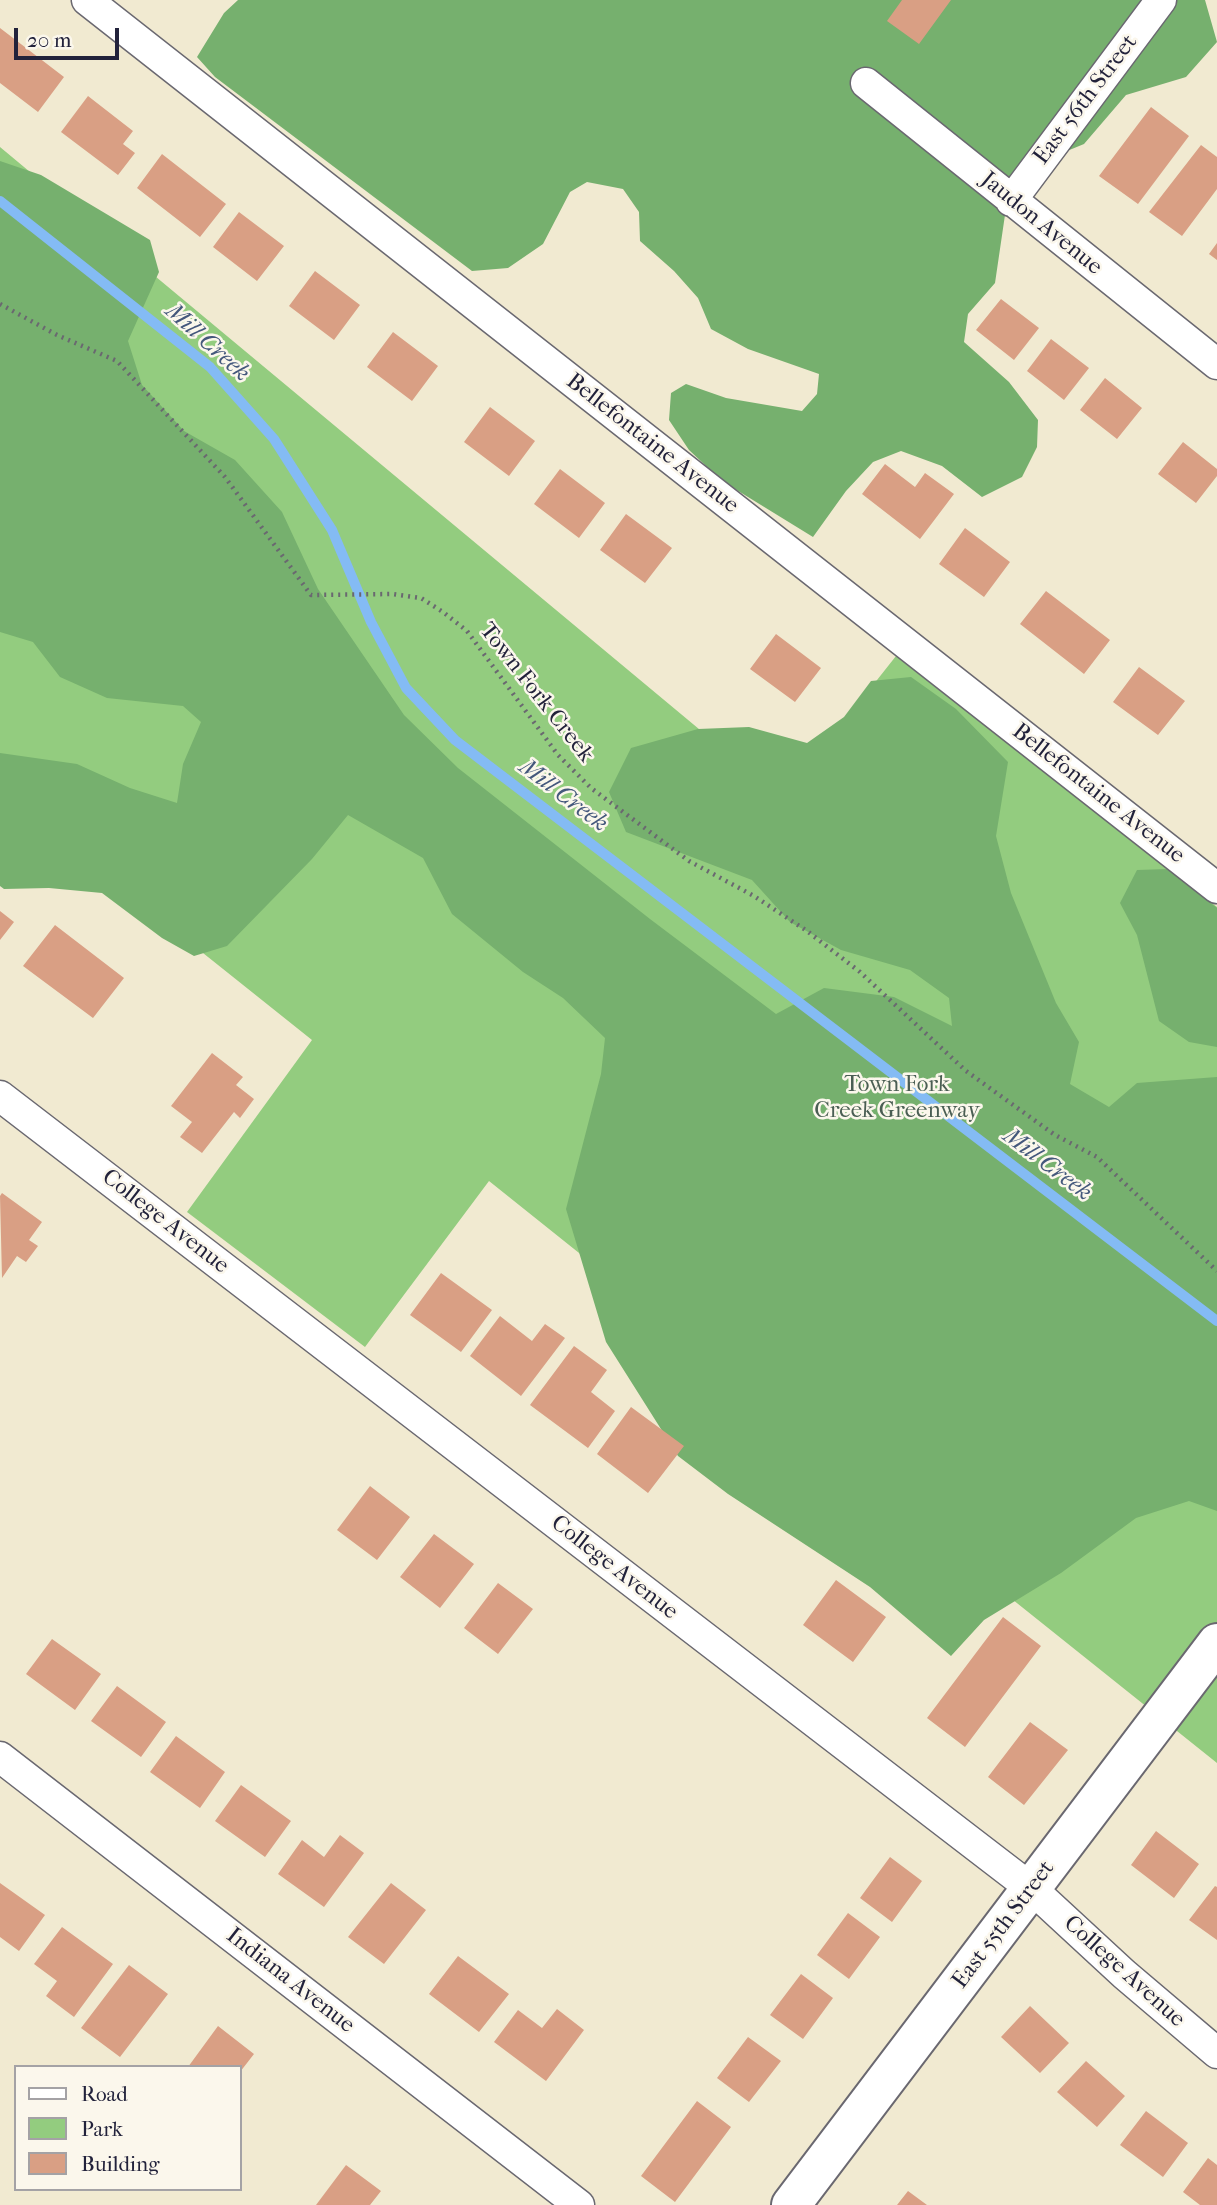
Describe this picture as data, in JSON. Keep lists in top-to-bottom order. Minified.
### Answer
{"streets":{"main road":["East 55th Street"],"street":["East 56th Street","Jaudon Avenue","Bellefontaine Avenue","College Avenue","Indiana Avenue"],"path":["Town Fork Creek"]},"crossings":[["East 56th Street","Jaudon Avenue"],["College Avenue","East 55th Street"]],"water":["Mill Creek"],"parks":["Town Fork Creek Greenway"],"legend":["Road","Park","Building"],"scale_bar":"20 m"}
